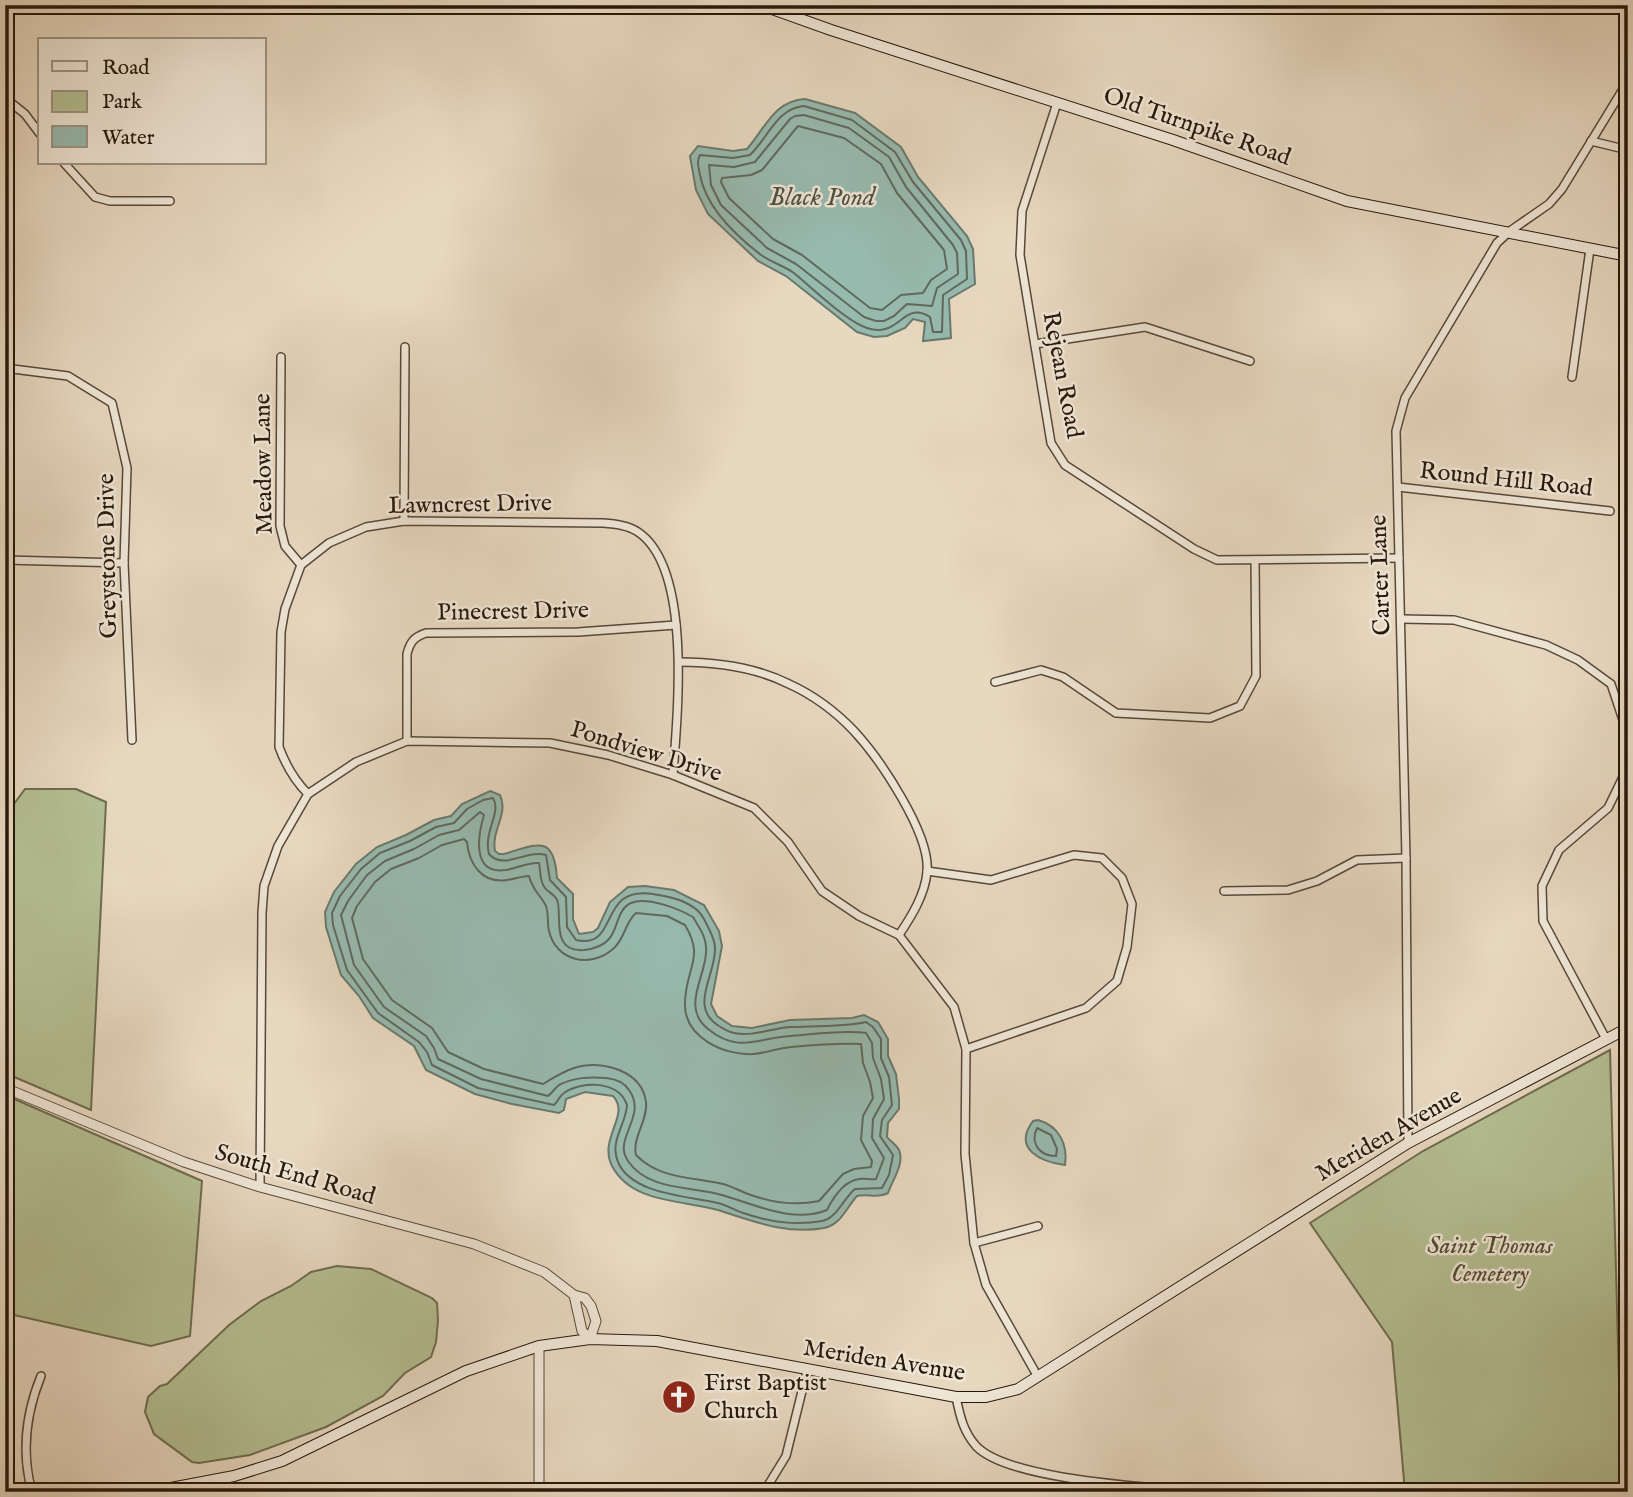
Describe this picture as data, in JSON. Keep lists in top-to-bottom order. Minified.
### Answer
{"streets":{"main road":["Old Turnpike Road","Meriden Avenue"],"street":["Rejean Road","Meadow Lane","Round Hill Road","Lawncrest Drive","Greystone Drive","Carter Lane","Pinecrest Drive","Pondview Drive","South End Road"]},"crossings":[["Old Turnpike Road","Rejean Road"],["Old Turnpike Road","Carter Lane"],["Rejean Road","Carter Lane"],["Meadow Lane","Lawncrest Drive"],["Round Hill Road","Carter Lane"],["Lawncrest Drive","Pinecrest Drive"],["Lawncrest Drive","Pondview Drive"],["Carter Lane","Meriden Avenue"],["Pinecrest Drive","Pondview Drive"],["Pondview Drive","Meriden Avenue"],["Pondview Drive","South End Road"],["Meriden Avenue","South End Road"]],"water":["Black Pond"],"parks":["Saint Thomas Cemetery"],"places":{"church":["First Baptist Church"]},"legend":["Road","Park","Water"]}
